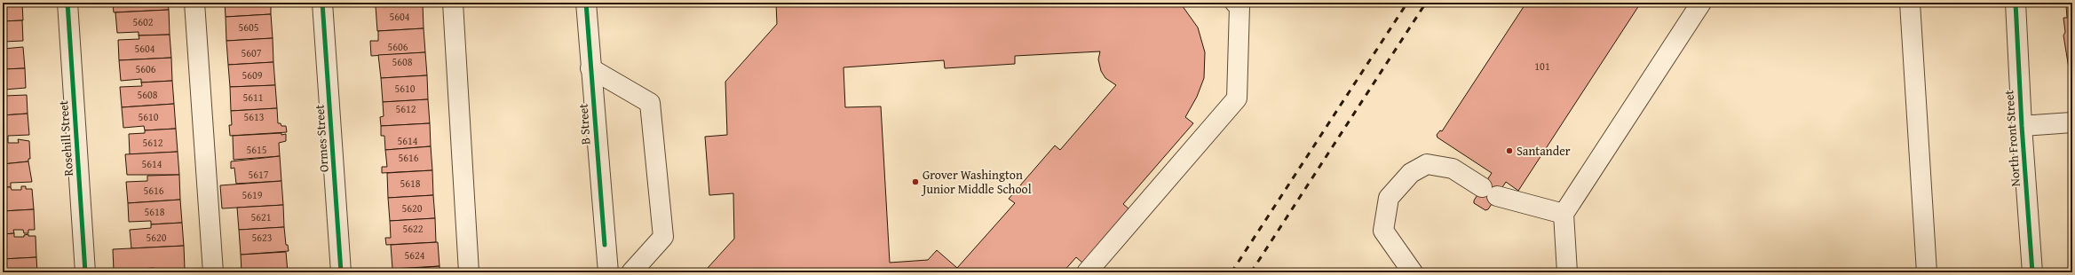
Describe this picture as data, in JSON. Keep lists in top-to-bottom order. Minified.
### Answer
{"streets":{"street":["B Street","Rosehill Street","Ormes Street","North Front Street"]},"places":["Santander","Grover Washington Junior Middle School"],"house_numbers":["5604","5602","5605","5606","5604","5607","5608","101","5606","5609","5610","5608","5611","5612","5610","5613","5614","5612","5615","5616","5614","5617","5618","5616","5619","5620","5618","5621","5622","5620","5623","5624"]}
